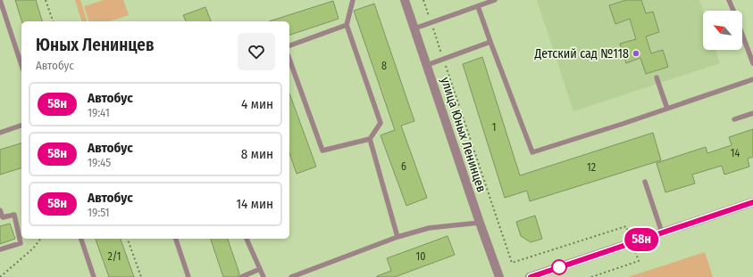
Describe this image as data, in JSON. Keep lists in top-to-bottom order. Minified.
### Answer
{"streets":{"street":["улица Юных Ленинцев"]},"places":["Детский сад №118"],"lines":["bus line 58н"],"house_numbers":["8","1","14","6","12","2/1","10"],"north":"top left","page":{"on_map":"58н","heading":["Юных Ленинцев","Автобус"],"list":[{"mark":"58н","name":"Автобус","note":"19:41","value":"4 мин"},{"mark":"58н","name":"Автобус","note":"19:45","value":"8 мин"},{"mark":"58н","name":"Автобус","note":"19:51","value":"14 мин"}]}}
